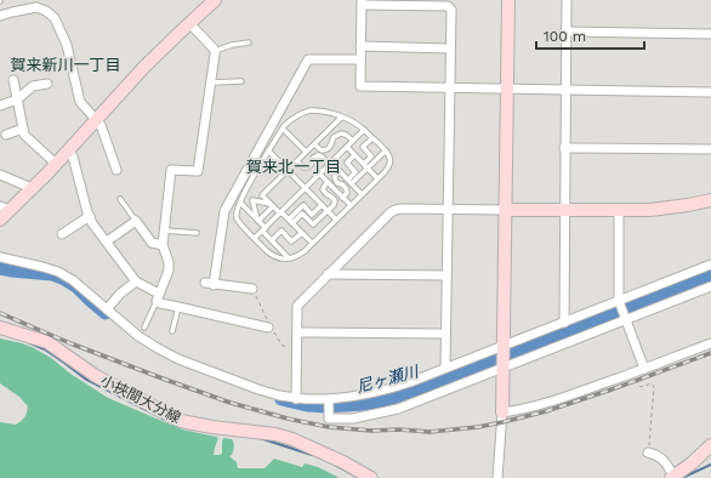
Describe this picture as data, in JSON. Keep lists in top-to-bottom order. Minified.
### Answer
{"streets":{"street":["小挾間大分線"]},"districts":["賀来新川一丁目","賀来北一丁目"],"water":["尼ヶ瀬川"],"scale_bar":"100 m"}
